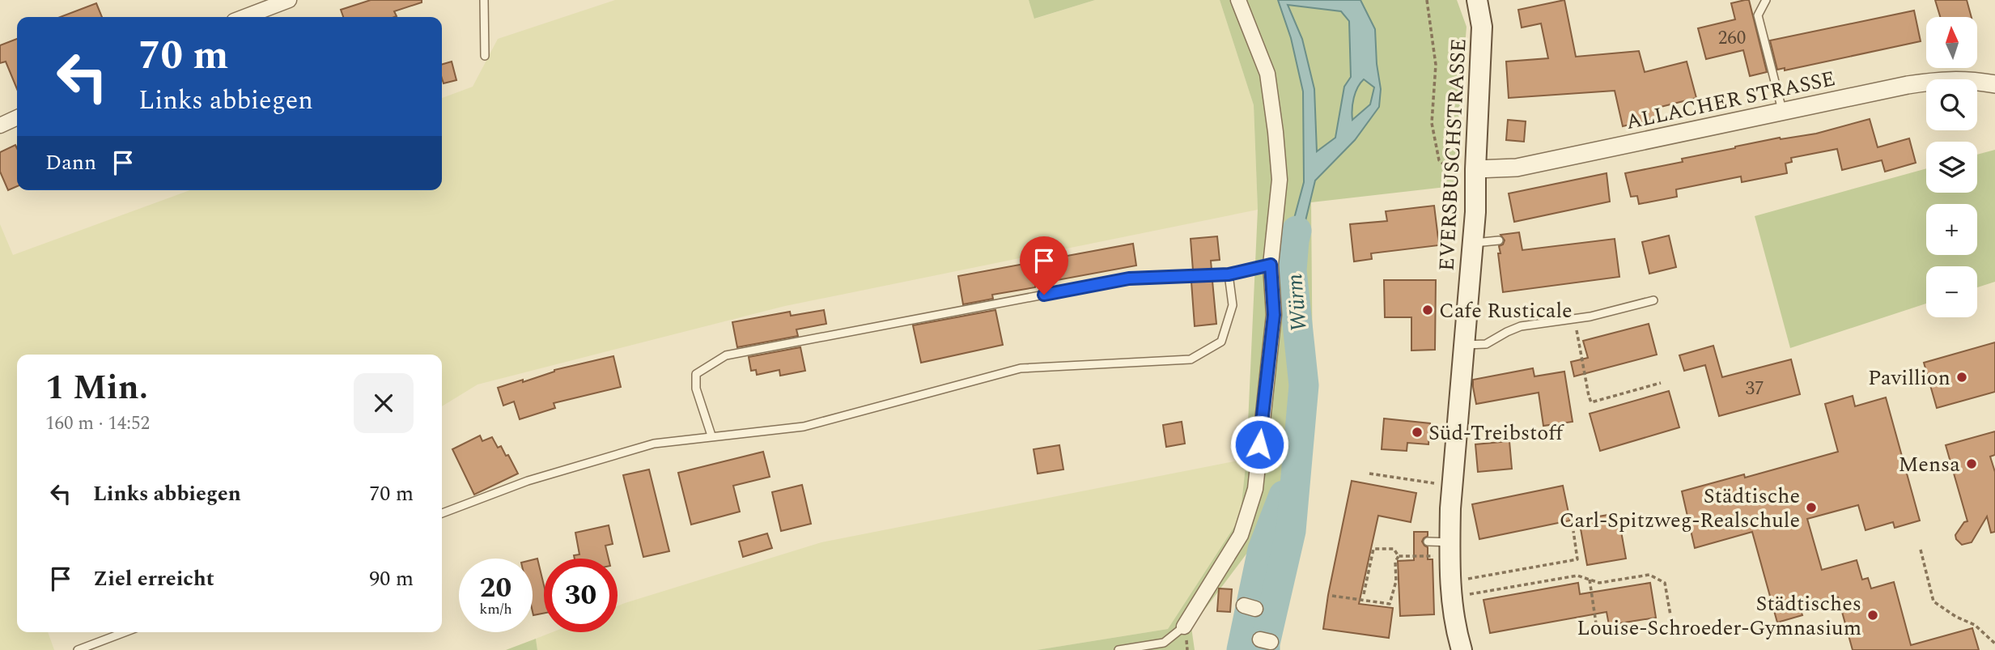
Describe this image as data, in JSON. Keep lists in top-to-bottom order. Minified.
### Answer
{"streets":{"main road":["EVERSBUSCHSTRASSE"],"street":["ALLACHER STRASSE"]},"crossings":[["ALLACHER STRASSE","EVERSBUSCHSTRASSE"]],"water":["Würm"],"places":["Cafe Rusticale","Pavillion","Süd-Treibstoff","Mensa","Städtische Carl-Spitzweg-Realschule","Städtisches Louise-Schroeder-Gymnasium"],"house_numbers":["260","37"],"north":"top","page":{"map_buttons":["+","−"],"turn":["70 m","Links abbiegen"],"then":"Dann","heading":["1 Min.","160 m · 14:52"],"list":[{"name":"Links abbiegen","value":"70 m"},{"name":"Ziel erreicht","value":"90 m"}],"speed":"20 km/h","limit":"30"}}
